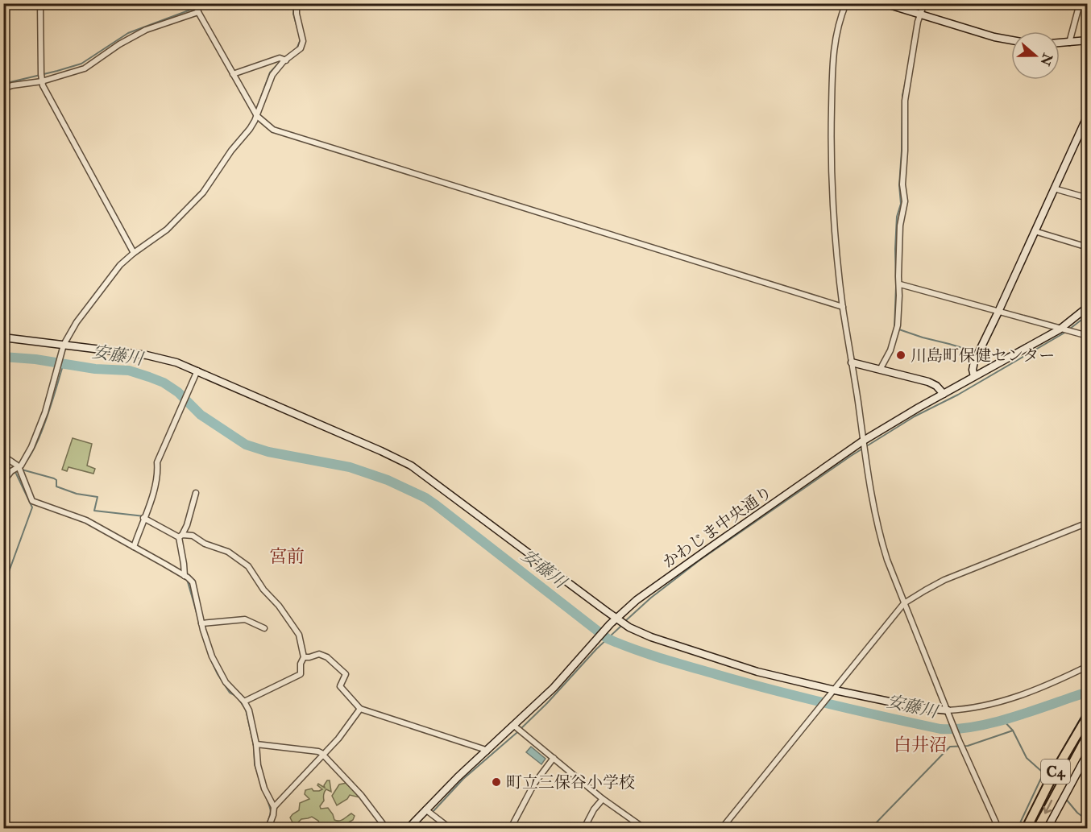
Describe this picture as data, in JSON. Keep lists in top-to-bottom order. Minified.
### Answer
{"streets":{"highway":["C4"],"street":["かわじま中央通り"]},"districts":["宮前","白井沼"],"water":["安藤川"],"places":["川島町保健センター","町立三保谷小学校"],"north":"right"}
